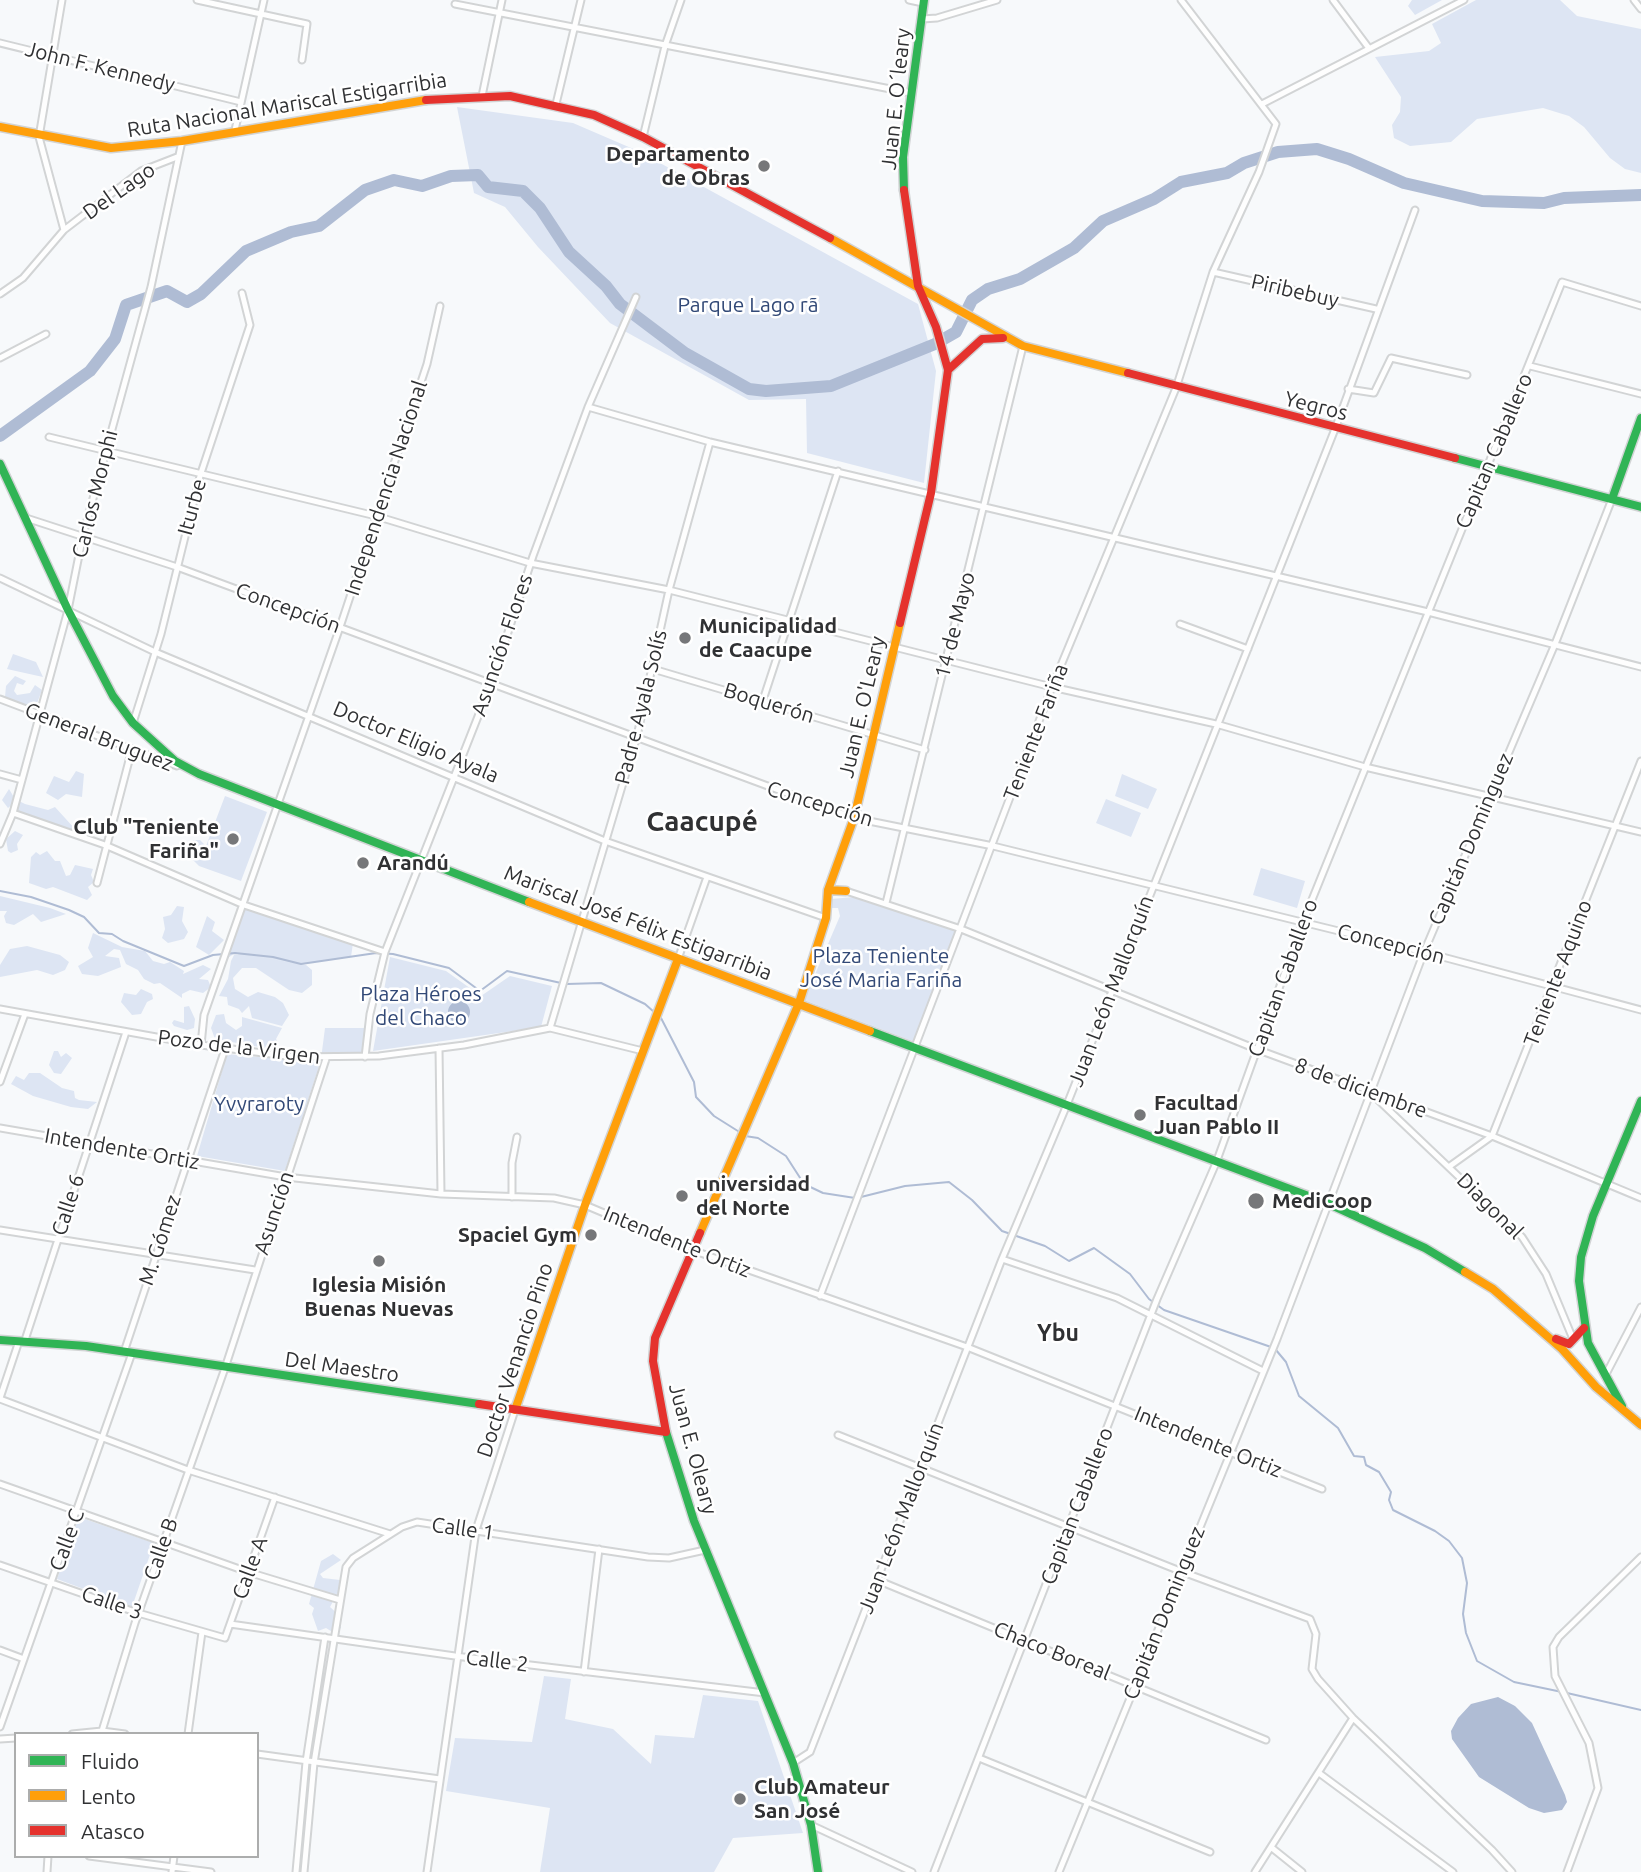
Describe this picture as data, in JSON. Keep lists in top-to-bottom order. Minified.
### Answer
{"streets":{"main road":["Juan E. O´leary","Ruta Nacional Mariscal Estigarribia","Yegros","Juan E. O'Leary","Mariscal José Félix Estigarribia","Doctor Venancio Pino","Del Maestro","Juan E. Oleary"],"street":["John F. Kennedy","Del Lago","Piribebuy","Capitan Caballero","Independencia Nacional","Carlos Morphi","Iturbe","Concepción","14 de Mayo","Asunción Flores","Boquerón","Padre Ayala Solís","Teniente Fariña","General Bruguez","Doctor Eligio Ayala","Capitán Dominguez","Teniente Aquino","Juan León Mallorquín","Pozo de la Virgen","8 de diciembre","Intendente Ortiz","Calle 6","Diagonal","Asunción","M. Gómez","Calle 1","Calle C","Calle B","Calle A","Calle 3","Chaco Boreal","Calle 2"]},"crossings":[["Juan E. O´leary","Ruta Nacional Mariscal Estigarribia"],["Juan E. O´leary","Juan E. O'Leary"],["Ruta Nacional Mariscal Estigarribia","Yegros"],["Ruta Nacional Mariscal Estigarribia","Carlos Morphi"],["Ruta Nacional Mariscal Estigarribia","Juan E. O'Leary"],["Del Lago","Carlos Morphi"],["Piribebuy","Teniente Fariña"],["Piribebuy","Juan León Mallorquín"],["Yegros","Capitan Caballero"],["Yegros","14 de Mayo"],["Yegros","Teniente Fariña"],["Yegros","Capitán Dominguez"],["Yegros","Juan León Mallorquín"],["Capitan Caballero","Concepción"],["Capitan Caballero","Mariscal José Félix Estigarribia"],["Capitan Caballero","8 de diciembre"],["Capitan Caballero","Intendente Ortiz"],["Capitan Caballero","Chaco Boreal"],["Independencia Nacional","Concepción"],["Independencia Nacional","Doctor Eligio Ayala"],["Independencia Nacional","Mariscal José Félix Estigarribia"],["Independencia Nacional","Pozo de la Virgen"],["Carlos Morphi","Concepción"],["Carlos Morphi","General Bruguez"],["Carlos Morphi","Doctor Eligio Ayala"],["Carlos Morphi","Mariscal José Félix Estigarribia"],["Iturbe","Concepción"],["Iturbe","Doctor Eligio Ayala"],["Iturbe","Mariscal José Félix Estigarribia"],["Concepción","14 de Mayo"],["Concepción","Asunción Flores"],["Concepción","Padre Ayala Solís"],["Concepción","Juan E. O'Leary"],["Concepción","Teniente Fariña"],["Concepción","Capitán Dominguez"],["Concepción","Mariscal José Félix Estigarribia"],["Concepción","Teniente Aquino"],["Concepción","Juan León Mallorquín"],["14 de Mayo","Boquerón"],["14 de Mayo","8 de diciembre"],["Asunción Flores","Doctor Eligio Ayala"],["Asunción Flores","Mariscal José Félix Estigarribia"],["Asunción Flores","Pozo de la Virgen"],["Boquerón","Padre Ayala Solís"],["Boquerón","Juan E. O'Leary"],["Padre Ayala Solís","Doctor Eligio Ayala"],["Padre Ayala Solís","Mariscal José Félix Estigarribia"],["Padre Ayala Solís","Pozo de la Virgen"],["Juan E. O'Leary","Doctor Eligio Ayala"],["Juan E. O'Leary","Mariscal José Félix Estigarribia"],["Juan E. O'Leary","Juan E. Oleary"],["Teniente Fariña","Mariscal José Félix Estigarribia"],["Teniente Fariña","8 de diciembre"],["Teniente Fariña","Intendente Ortiz"],["General Bruguez","Mariscal José Félix Estigarribia"],["Doctor Eligio Ayala","Mariscal José Félix Estigarribia"],["Doctor Eligio Ayala","Doctor Venancio Pino"],["Capitán Dominguez","Mariscal José Félix Estigarribia"],["Capitán Dominguez","8 de diciembre"],["Capitán Dominguez","Intendente Ortiz"],["Capitán Dominguez","Diagonal"],["Capitán Dominguez","Chaco Boreal"],["Mariscal José Félix Estigarribia","Juan León Mallorquín"],["Mariscal José Félix Estigarribia","Doctor Venancio Pino"],["Teniente Aquino","8 de diciembre"],["Juan León Mallorquín","8 de diciembre"],["Juan León Mallorquín","Intendente Ortiz"],["Juan León Mallorquín","Juan E. Oleary"],["Juan León Mallorquín","Chaco Boreal"],["Pozo de la Virgen","Calle 6"],["Pozo de la Virgen","Asunción"],["Pozo de la Virgen","M. Gómez"],["Pozo de la Virgen","Doctor Venancio Pino"],["8 de diciembre","Diagonal"],["Intendente Ortiz","Calle 6"],["Intendente Ortiz","Asunción"],["Intendente Ortiz","M. Gómez"],["Intendente Ortiz","Doctor Venancio Pino"],["Intendente Ortiz","Juan E. Oleary"],["Calle 6","Del Maestro"],["Asunción","Del Maestro"],["Asunción","Calle B"],["M. Gómez","Del Maestro"],["M. Gómez","Calle C"],["Doctor Venancio Pino","Del Maestro"],["Doctor Venancio Pino","Calle 1"],["Doctor Venancio Pino","Calle 2"],["Del Maestro","Juan E. Oleary"],["Del Maestro","Calle C"],["Del Maestro","Calle B"],["Juan E. Oleary","Calle 1"],["Juan E. Oleary","Calle 2"],["Calle 1","Calle 2"],["Calle C","Calle 3"],["Calle B","Calle 3"],["Calle A","Calle 3"],["Calle A","Calle 2"]],"districts":["Caacupé","Ybu"],"parks":["Parque Lago rã","Plaza Teniente José Maria Fariña","Plaza Héroes del Chaco","Yvyraroty"],"places":["Departamento de Obras","Municipalidad de Caacupe","Club \"Teniente Fariña\"","Arandú","Facultad Juan Pablo II","universidad del Norte","MediCoop","Spaciel Gym","Iglesia Misión Buenas Nuevas","Club Amateur San José"],"legend":["Fluido","Lento","Atasco"]}
